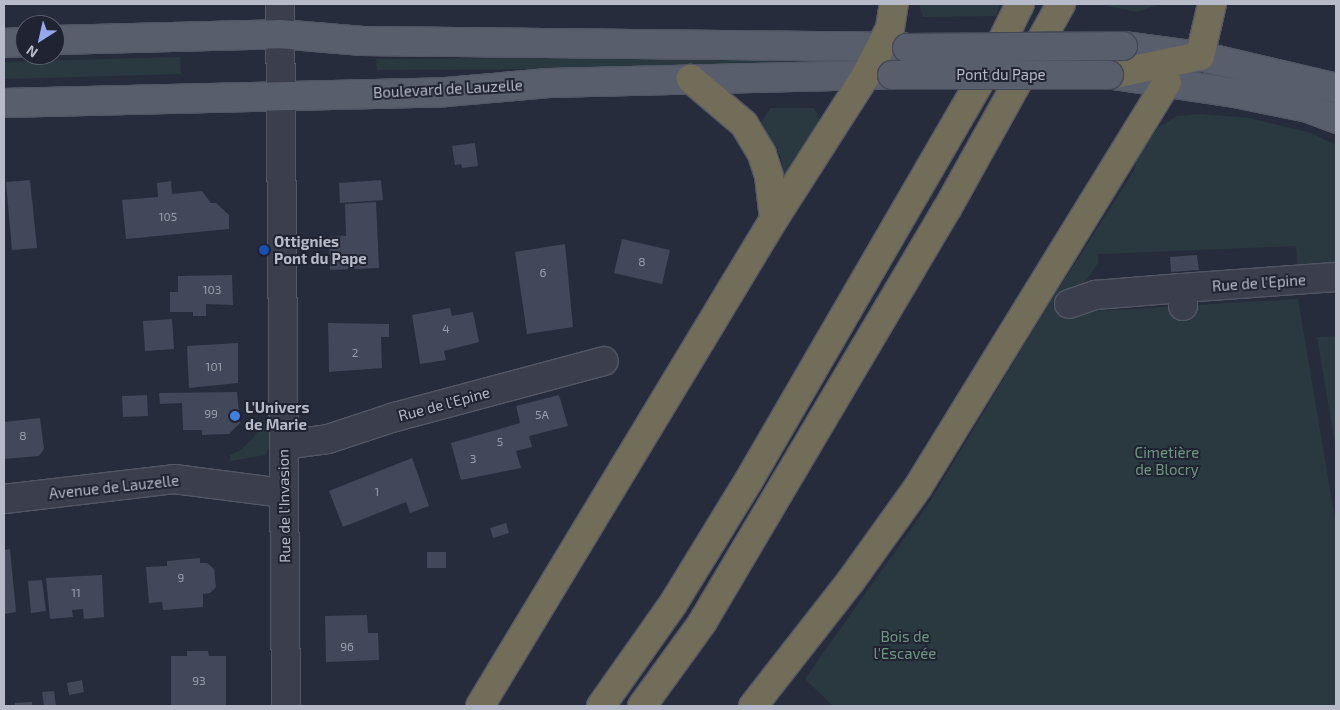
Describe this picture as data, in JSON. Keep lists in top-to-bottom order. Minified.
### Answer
{"streets":{"main road":["Pont du Pape","Boulevard de Lauzelle"],"street":["Rue de l'Epine","Avenue de Lauzelle","Rue de l'Invasion"]},"crossings":[["Pont du Pape","Boulevard de Lauzelle"],["Boulevard de Lauzelle","Rue de l'Invasion"],["Rue de l'Epine","Rue de l'Invasion"],["Avenue de Lauzelle","Rue de l'Invasion"]],"parks":["Cimetière de Blocry","Bois de l'Escavée"],"places":["Ottignies Pont du Pape","L'Univers de Marie"],"house_numbers":["105","8","6","103","4","2","101","99","5A","8","5","3","1","9","11","96","93"],"north":"bottom left"}
